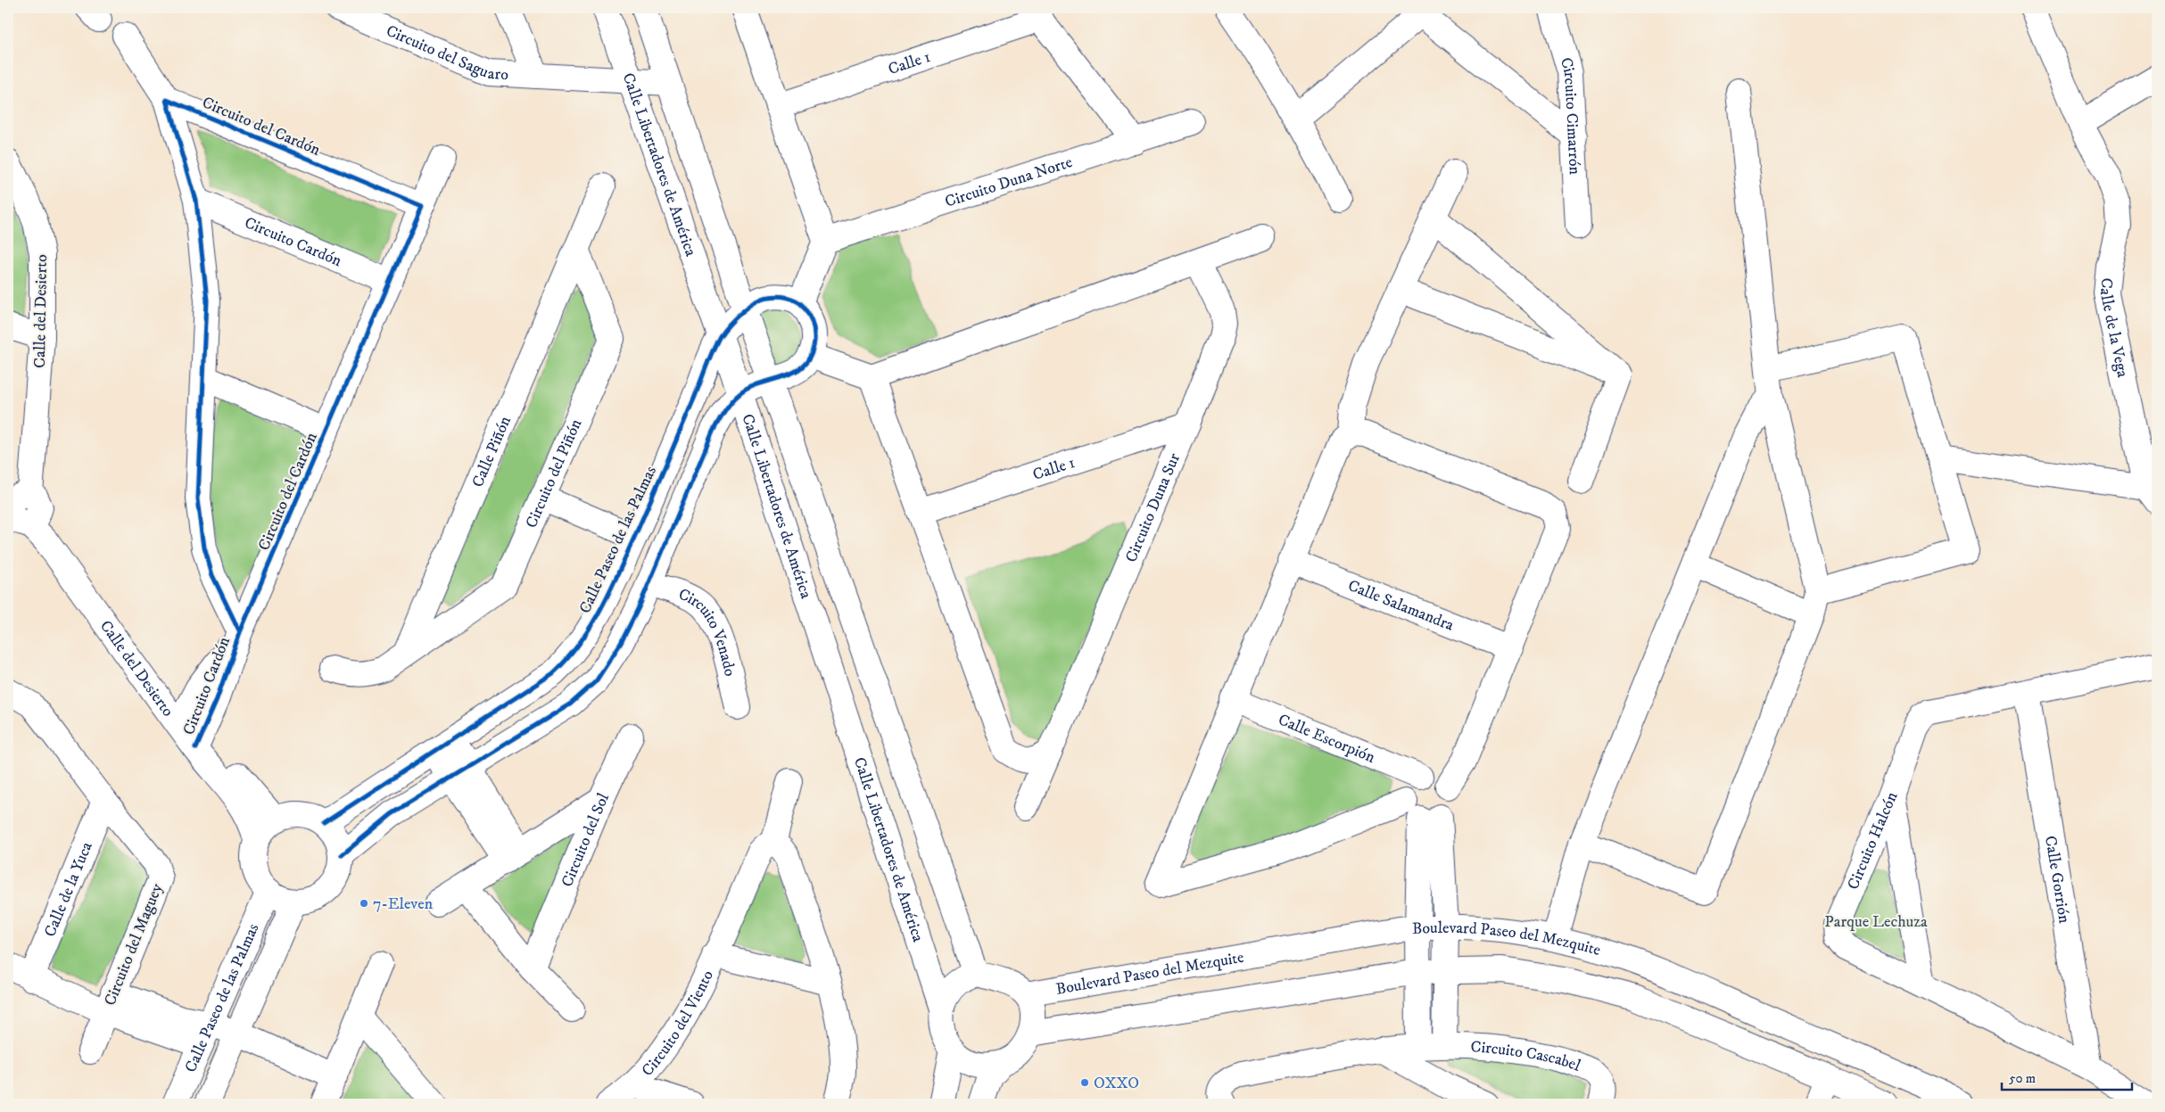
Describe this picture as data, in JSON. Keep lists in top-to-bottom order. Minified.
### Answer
{"streets":{"street":["Circuito del Saguaro","Calle 1","Circuito Cimarrón","Circuito del Cardón","Calle Libertadores de América","Circuito Duna Norte","Circuito Cardón","Calle del Desierto","Calle de la Vega","Calle Piñón","Circuito del Piñón","Circuito Duna Sur","Calle Paseo de las Palmas","Calle Salamandra","Circuito Venado","Calle Escorpión","Circuito Halcón","Circuito del Sol","Calle Gorrión","Calle de la Yuca","Boulevard Paseo del Mezquite","Circuito del Maguey","Circuito del Viento","Circuito Cascabel"]},"crossings":[["Circuito del Saguaro","Calle Libertadores de América"],["Calle 1","Circuito Duna Sur"],["Circuito del Cardón","Circuito Cardón"],["Calle Libertadores de América","Calle Paseo de las Palmas"],["Calle Libertadores de América","Boulevard Paseo del Mezquite"],["Circuito Cardón","Calle del Desierto"],["Calle del Desierto","Calle Paseo de las Palmas"],["Calle Piñón","Circuito del Piñón"],["Circuito Halcón","Calle Gorrión"],["Calle de la Yuca","Circuito del Maguey"]],"parks":["Parque Lechuza"],"places":["7-Eleven","OXXO"],"scale_bar":"50 m"}
